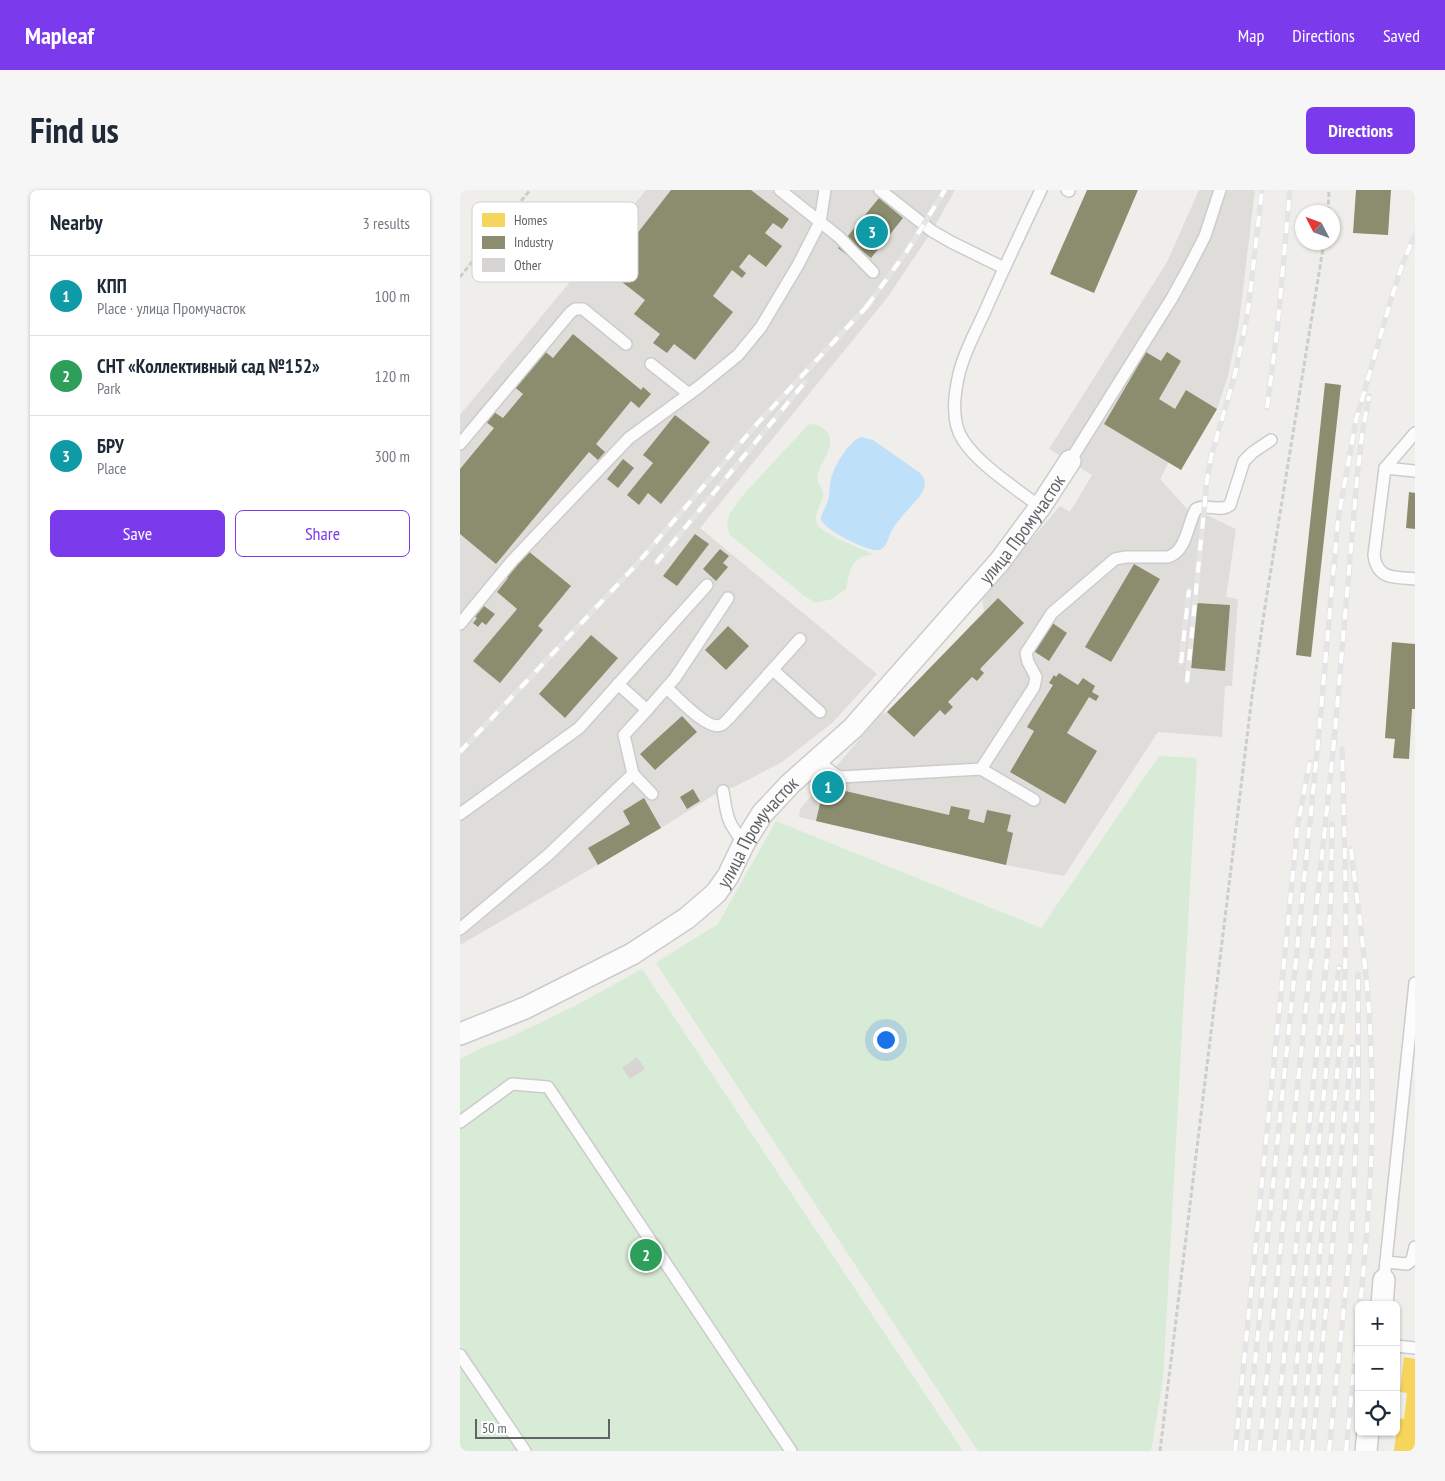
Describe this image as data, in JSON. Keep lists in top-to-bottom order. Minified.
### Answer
{"streets":{"street":["улица Промучасток"]},"legend":["Homes","Industry","Other"],"scale_bar":"50 m","north":"top left","page":{"header":"Mapleaf","nav":["Map","Directions","Saved"],"title":"Find us","buttons":["Directions",["Save","Share"]],"heading":["Nearby","3 results"],"pins":["3","1","2"],"list":[{"mark":"1","name":"КПП","note":"Place · улица Промучасток","value":"100 m"},{"mark":"2","name":"СНТ «Коллективный сад №152»","note":"Park","value":"120 m"},{"mark":"3","name":"БРУ","note":"Place","value":"300 m"}],"map_buttons":["+","−"],"scale":"50 m"}}
